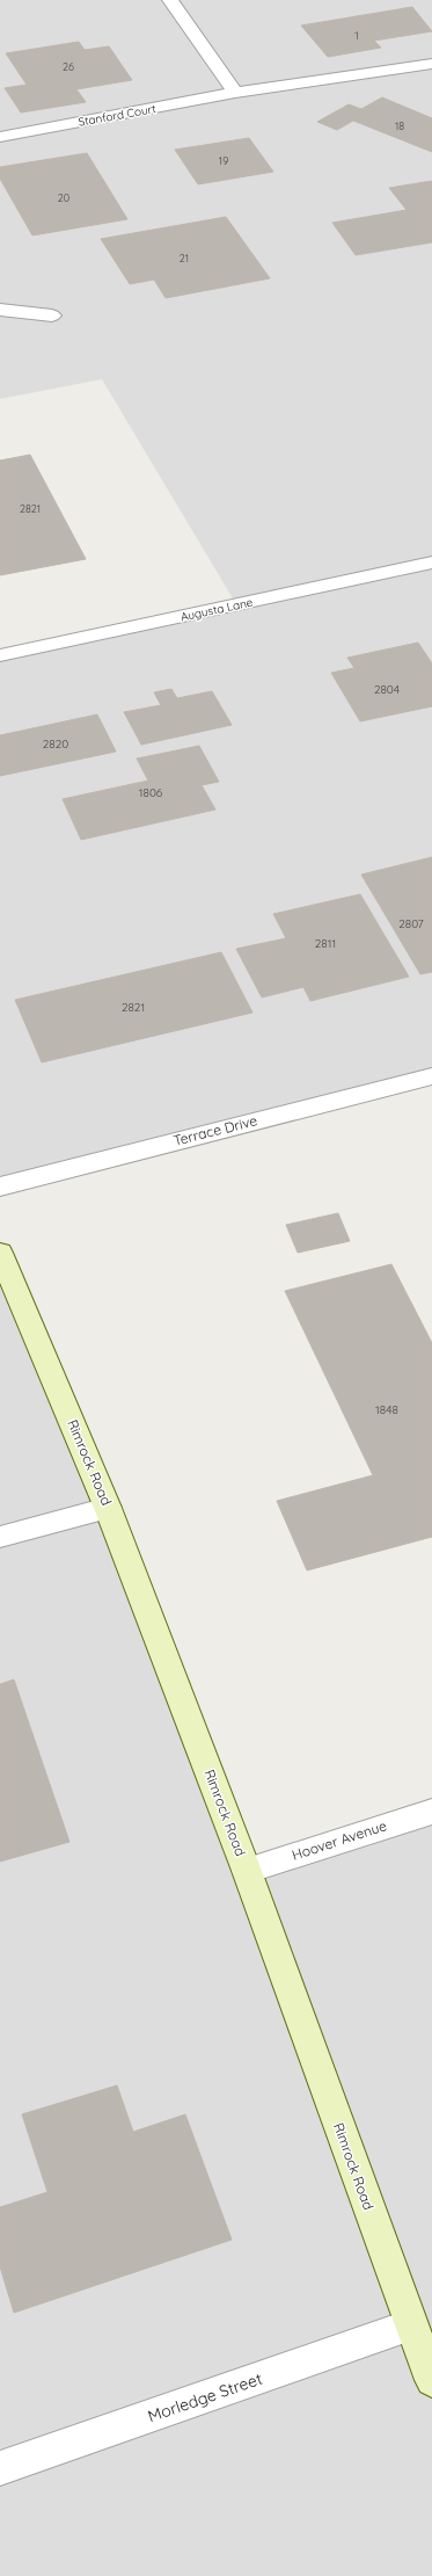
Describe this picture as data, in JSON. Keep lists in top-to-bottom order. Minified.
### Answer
{"streets":{"main road":["Rimrock Road"],"street":["Stanford Court","Augusta Lane","Terrace Drive","Hoover Avenue","Morledge Street"]},"crossings":[["Rimrock Road","Hoover Avenue"],["Rimrock Road","Morledge Street"]],"house_numbers":["1","26","18","19","20","21","2821","2804","2820","1806","2807","2811","2821","1848"]}
